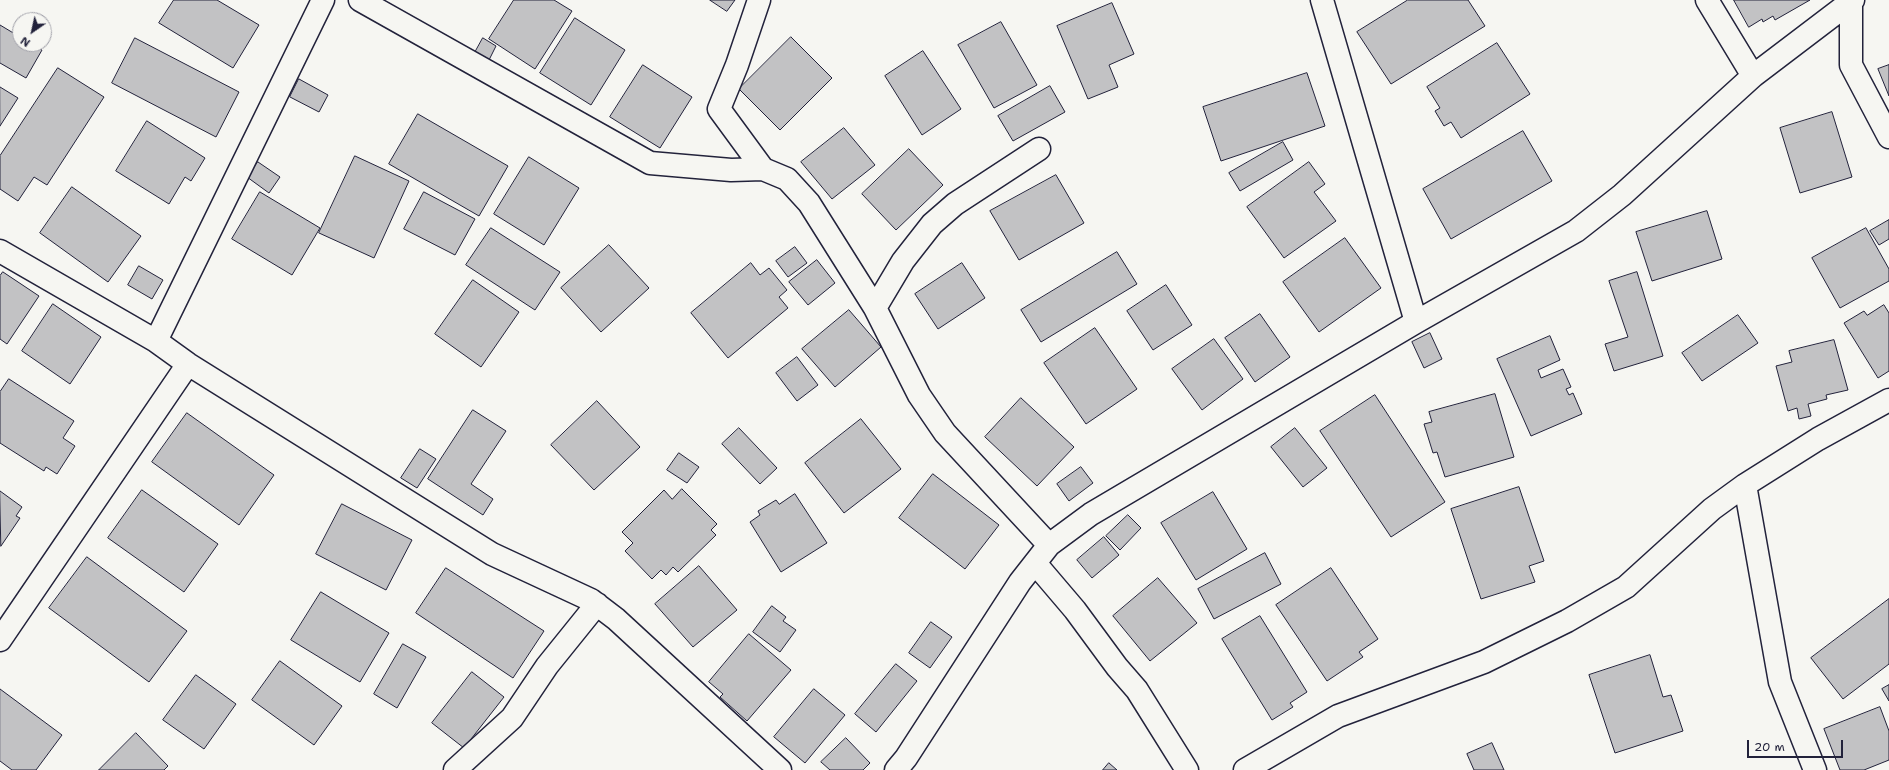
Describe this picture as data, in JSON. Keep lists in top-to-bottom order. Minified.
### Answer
{"scale_bar":"20 m","north":"bottom left"}
